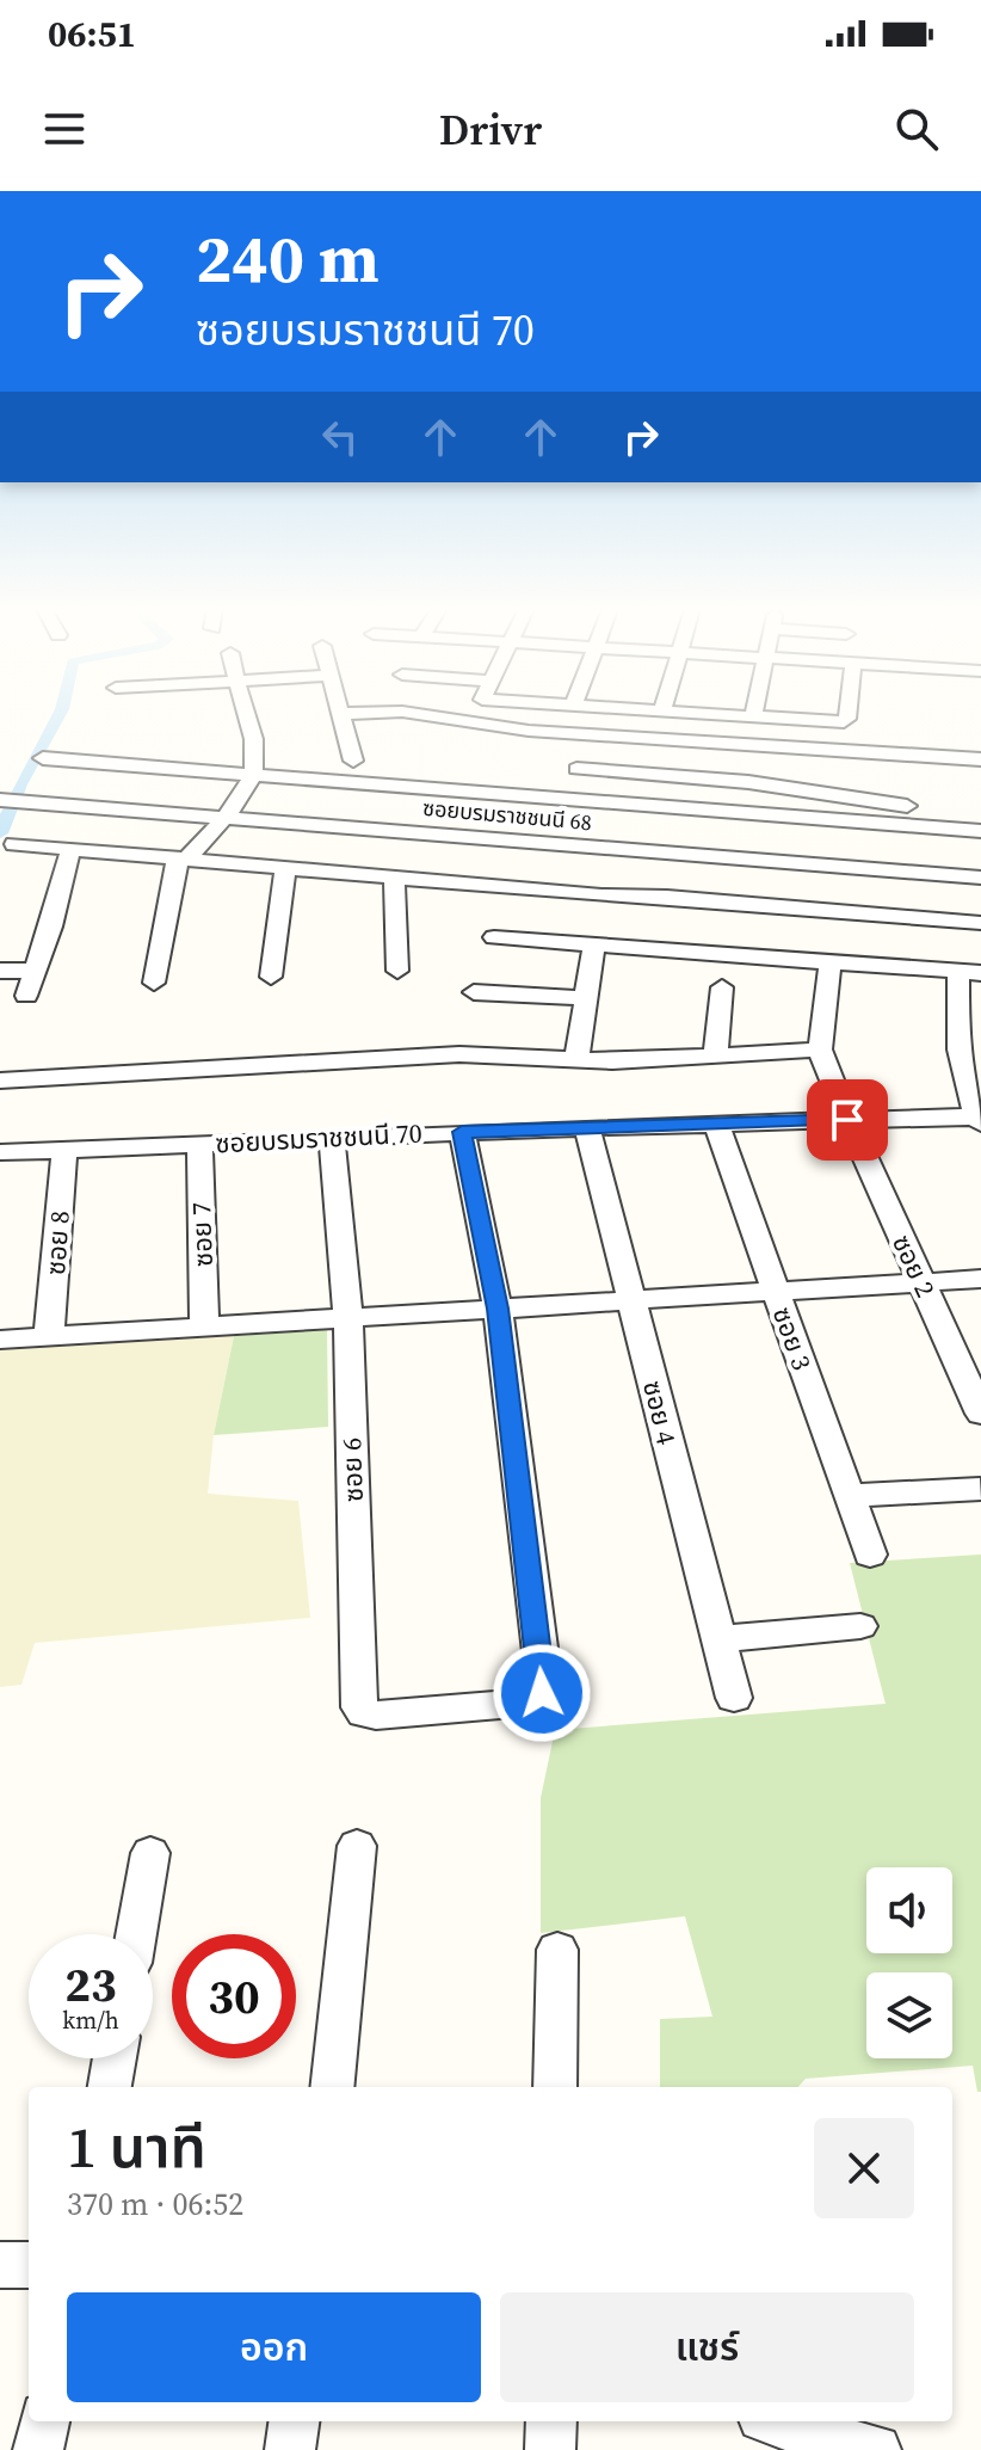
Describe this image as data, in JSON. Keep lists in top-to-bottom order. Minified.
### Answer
{"streets":{"street":["ซอยบรมราชชนนี 68","ซอยบรมราชชนนี 70","ซอย 7","ซอย 8","ซอย 2","ซอย 3","ซอย 4","ซอย 6"]},"crossings":[["ซอยบรมราชชนนี 70","ซอย 7"],["ซอยบรมราชชนนี 70","ซอย 8"],["ซอยบรมราชชนนี 70","ซอย 2"],["ซอยบรมราชชนนี 70","ซอย 3"],["ซอยบรมราชชนนี 70","ซอย 4"],["ซอยบรมราชชนนี 70","ซอย 6"]],"page":{"status":"06:51","header":"Drivr","turn":["240 m","ซอยบรมราชชนนี 70"],"speed":"23 km/h","limit":"30","heading":["1 นาที","370 m · 06:52"],"buttons":["ออก","แชร์"]}}
